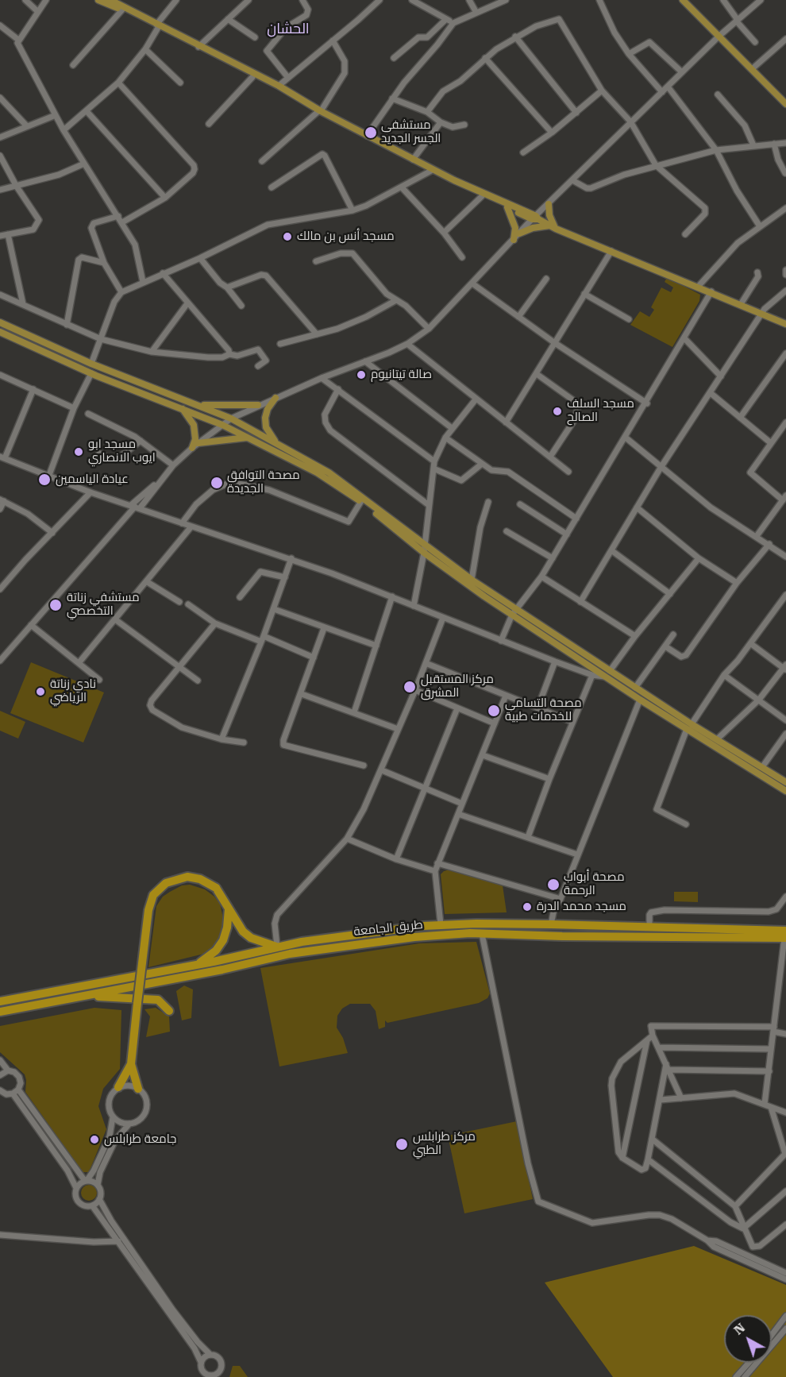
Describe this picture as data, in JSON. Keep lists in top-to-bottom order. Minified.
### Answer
{"streets":{"highway":["طريق الجامعة"]},"districts":["الحشان"],"places":["مستشفى الجسر الجديد","مسجد أنس بن مالك","صالة تيتانيوم","مسجد السلف الصالح","مسجد ابو ايوب الانصاري","عيادة الياسمين","مصحة التوافق الجديدة","مستشفي زناتة التخصصي","مركز المستقبل المشرق","نادي زناتة الرياضي","مصحة التسامي للخدمات طبية","مصحة أبواب الرحمة","مسجد محمد الدرة","جامعة طرابلس","مركز طرابلس الطبي"],"north":"top left"}
